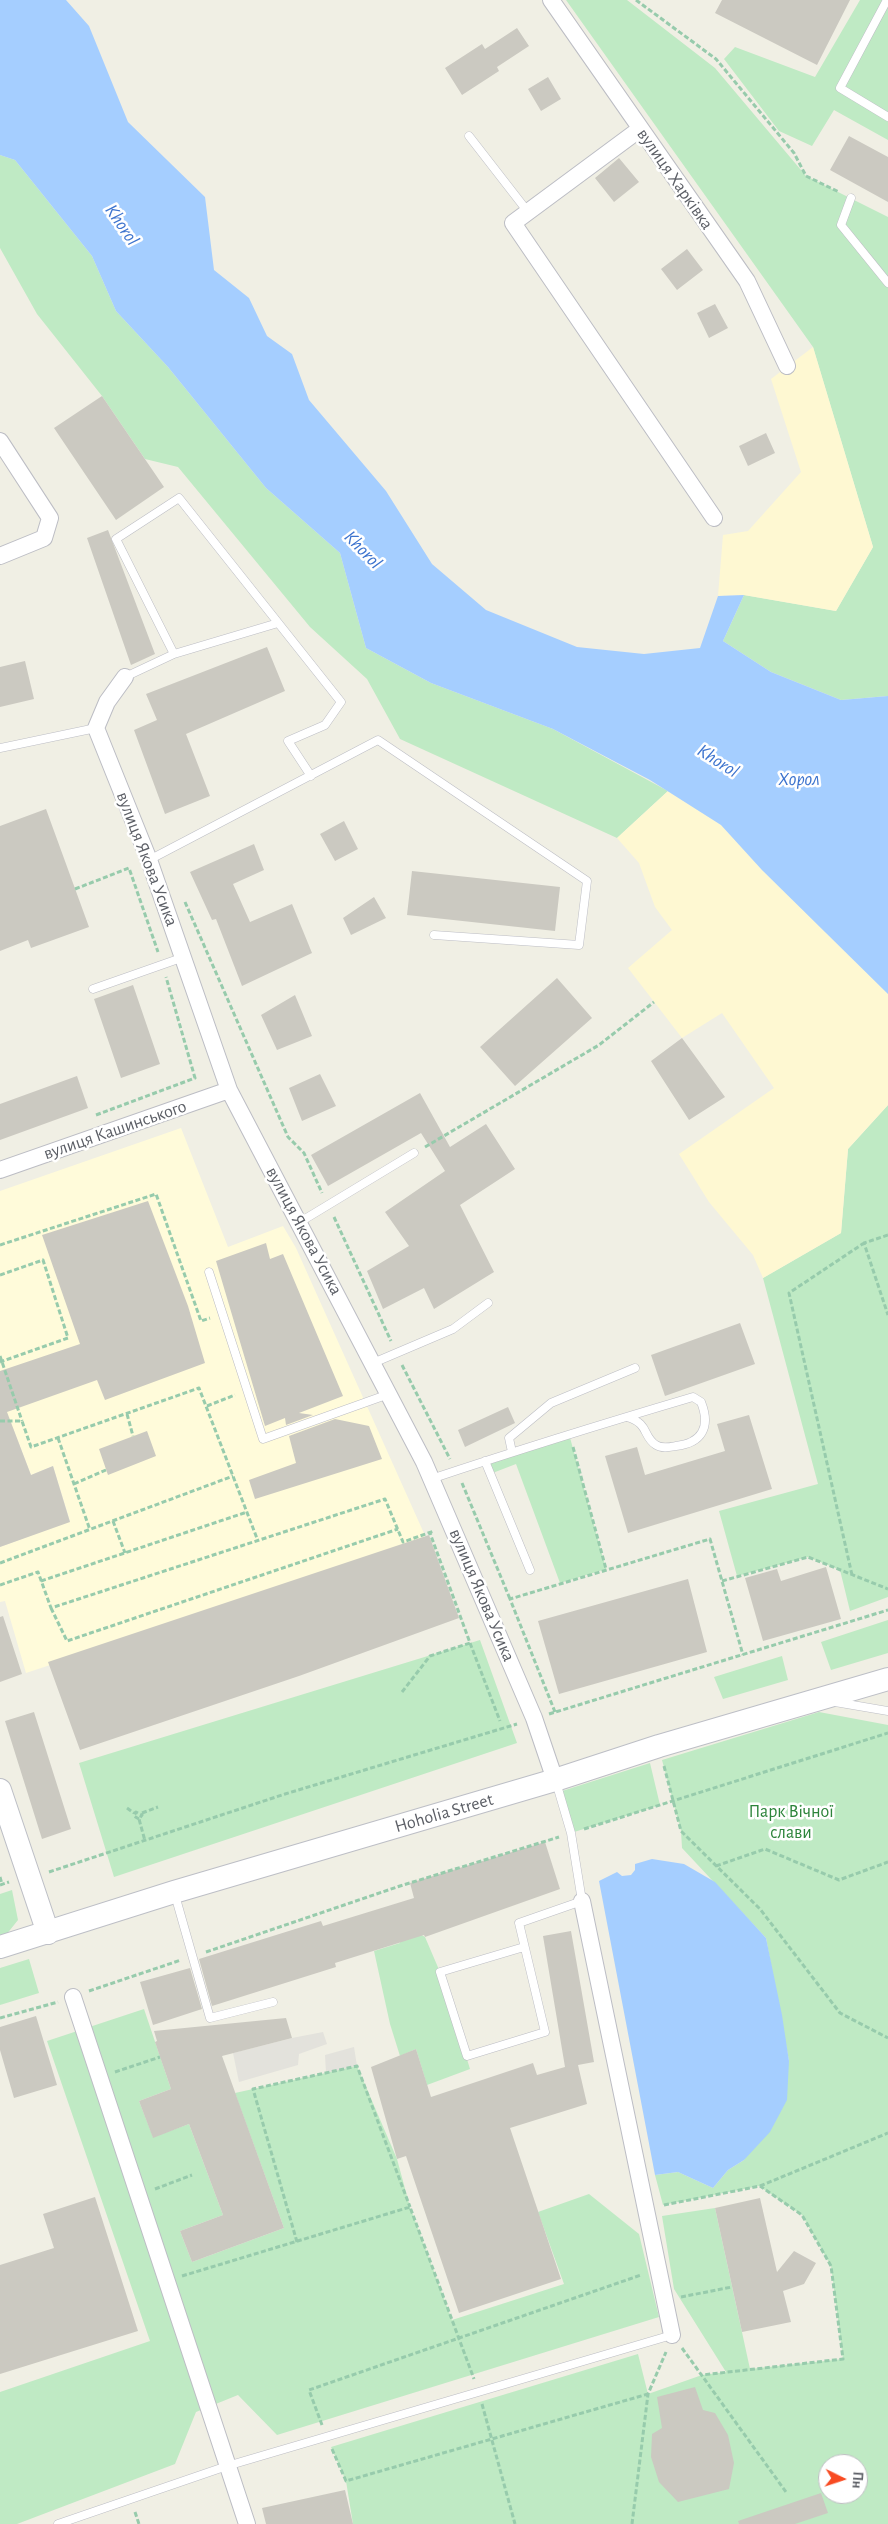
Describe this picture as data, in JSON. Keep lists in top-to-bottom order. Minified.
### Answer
{"streets":{"street":["вулиця Харківка","вулиця Якова Усика","вулиця Кашинського","Hoholia Street"]},"crossings":[["вулиця Якова Усика","вулиця Кашинського"],["вулиця Якова Усика","Hoholia Street"]],"water":["Khorol","Хорол"],"parks":["Парк Вічної слави"],"north":"right"}
